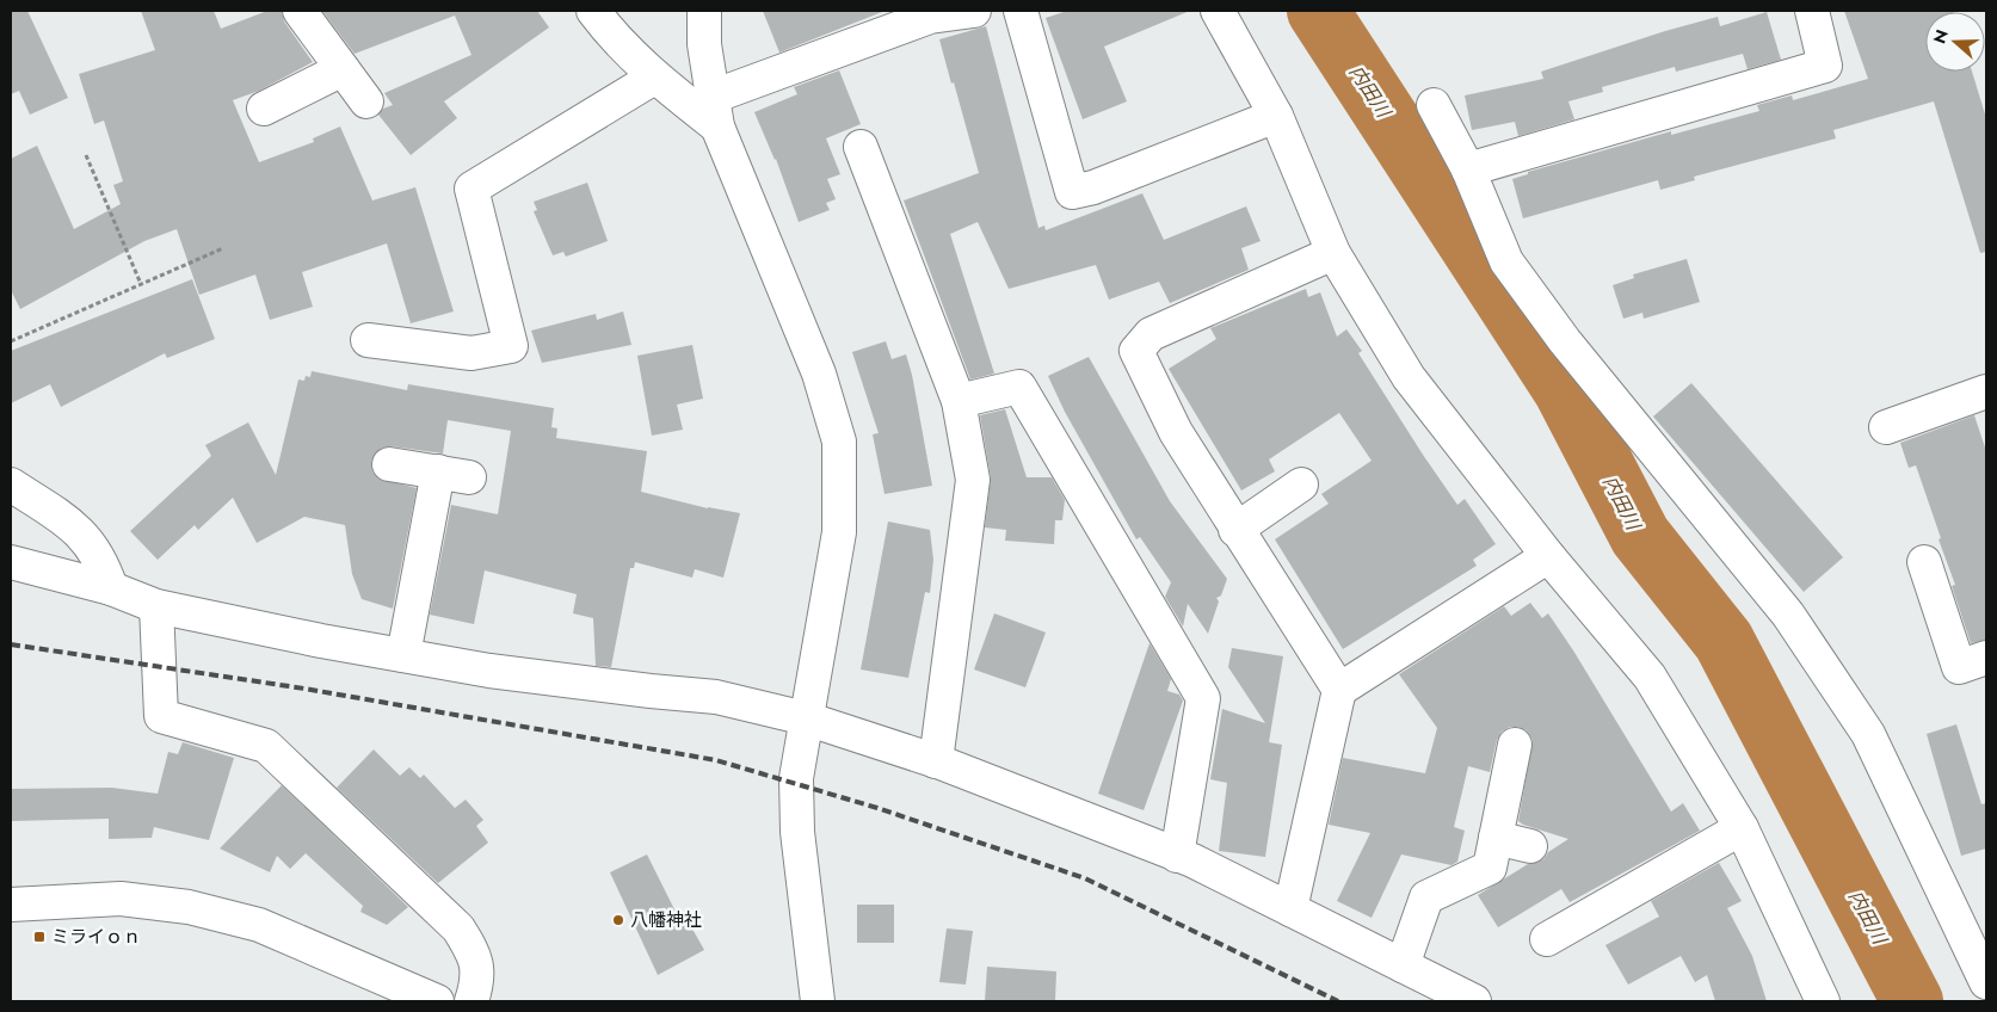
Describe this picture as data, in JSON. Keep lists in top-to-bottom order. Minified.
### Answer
{"water":["内田川"],"places":{"other":["八幡神社"],"transit":["ミライｏｎ"]},"north":"left"}
